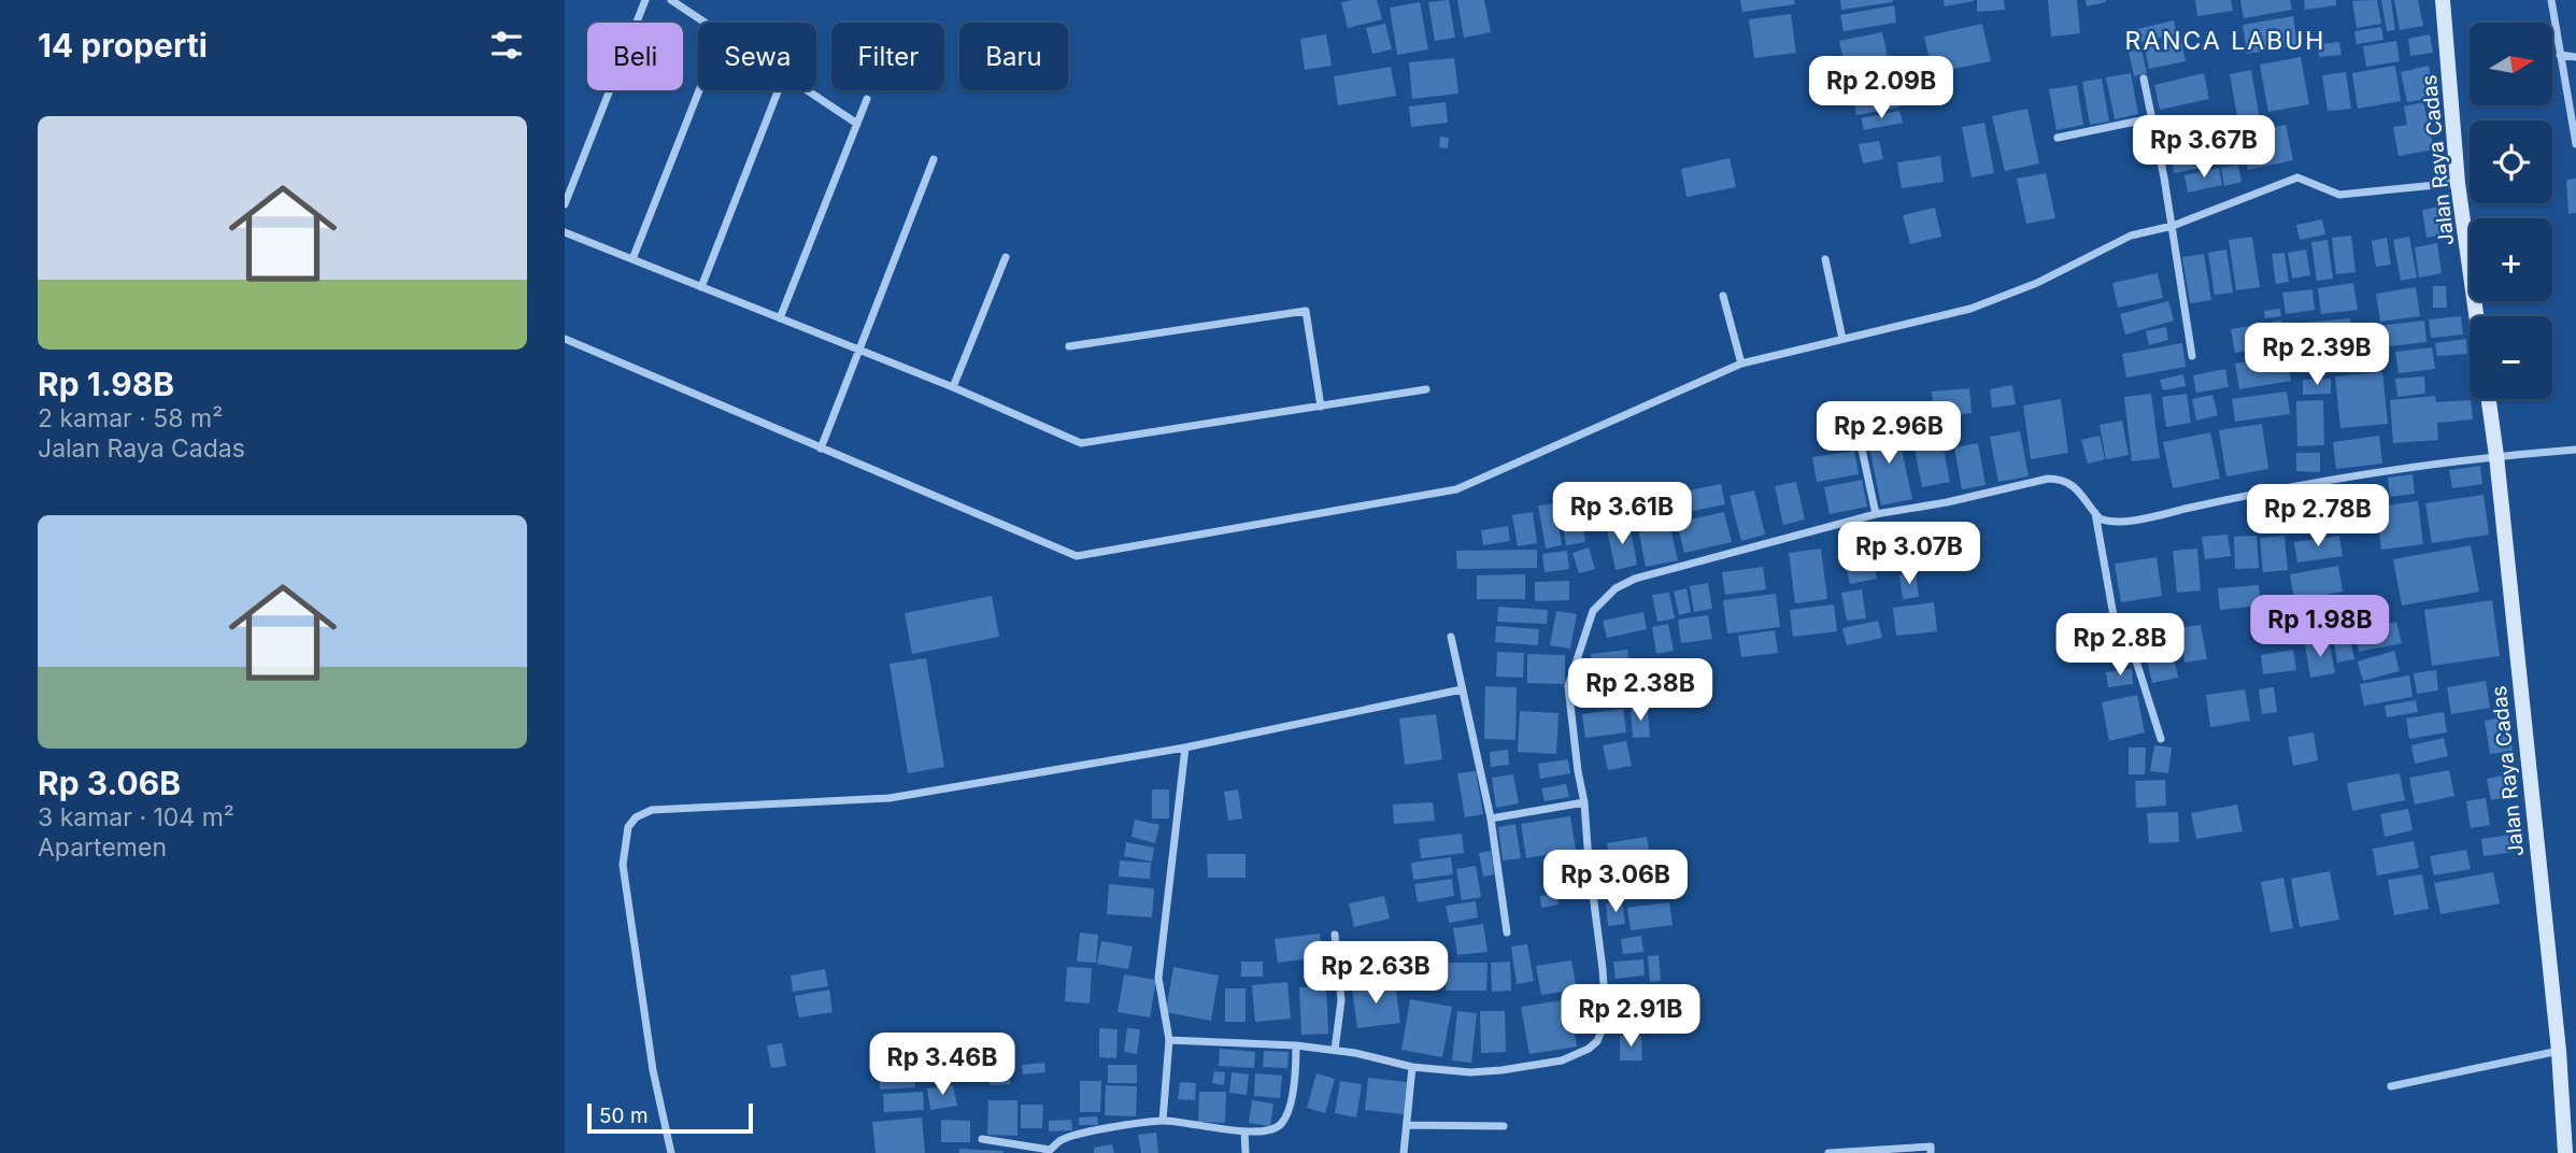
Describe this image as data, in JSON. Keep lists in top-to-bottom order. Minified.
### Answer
{"streets":{"street":["Jalan Raya Cadas"]},"districts":["RANCA LABUH"],"scale_bar":"50 m","north":"right","page":{"heading":"14 properti","map_buttons":["+","−"],"chip":["Beli","Sewa","Filter","Baru"],"price":["Rp 2.09B","Rp 3.67B","Rp 2.39B","Rp 2.96B","Rp 3.61B","Rp 2.78B","Rp 3.07B","Rp 1.98B","Rp 2.8B","Rp 2.38B","Rp 3.06B","Rp 2.63B","Rp 2.91B","Rp 3.46B"],"list":[{"name":"Rp 1.98B","note":"2 kamar · 58 m² · Jalan Raya Cadas"},{"name":"Rp 3.06B","note":"3 kamar · 104 m² · Apartemen"}],"scale":"50 m"}}
